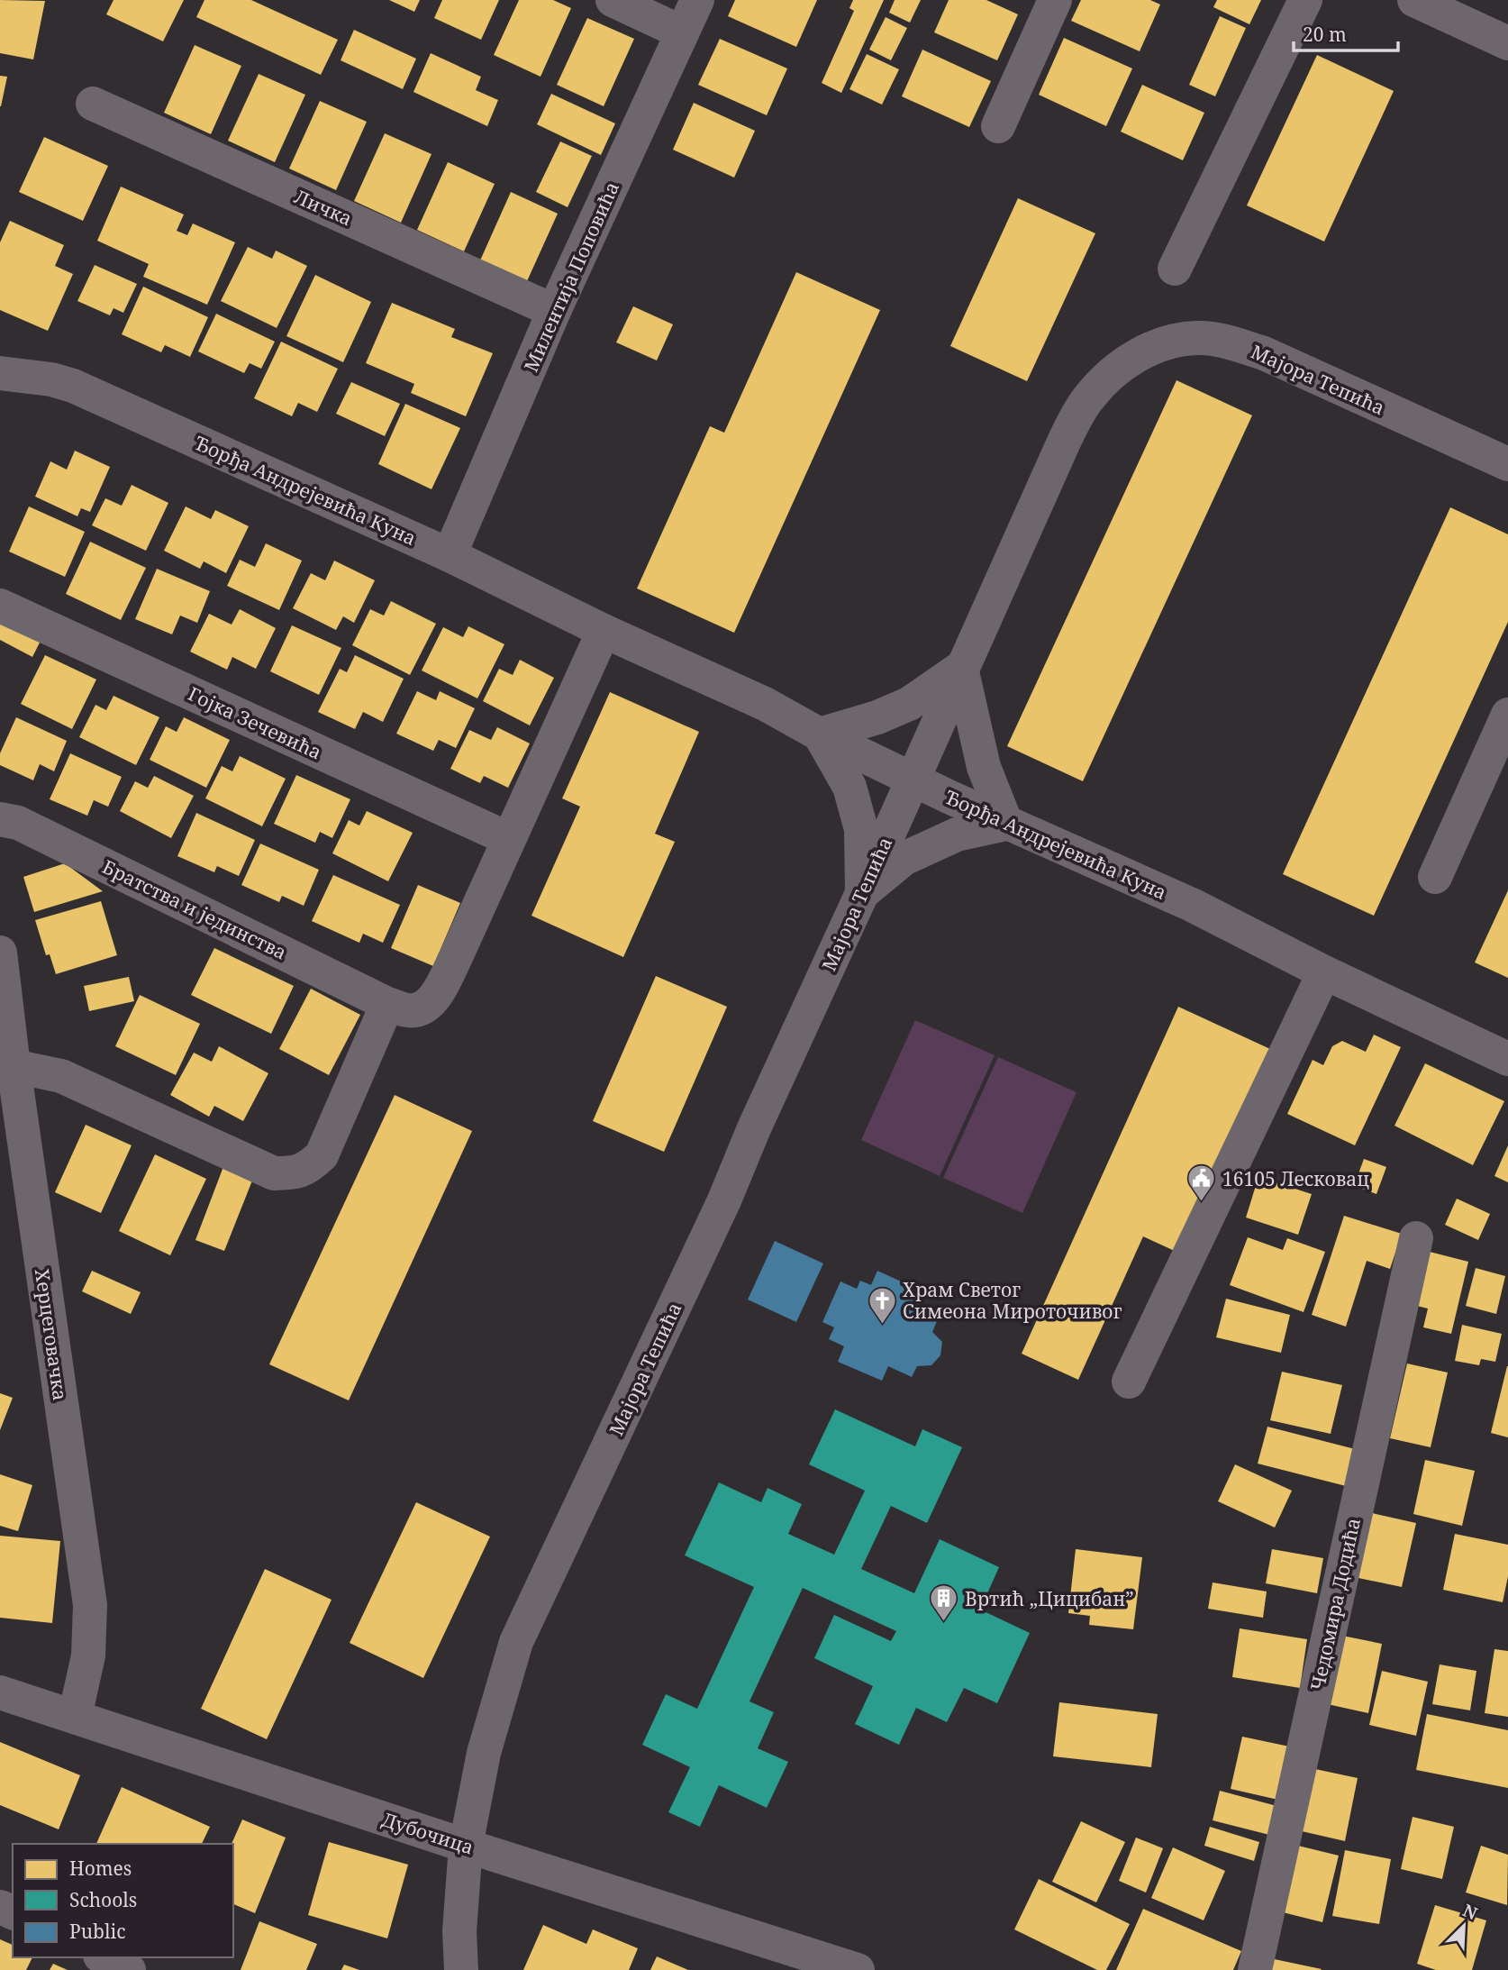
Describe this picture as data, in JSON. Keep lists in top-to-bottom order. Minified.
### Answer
{"streets":{"street":["Личка","Милентија Поповића","Мајора Тепића","Ђорђа Андрејевића Куна","Гојка Зечевића","Братства и јединства","Херцеговачка","Чедомира Додића","Дубочица"]},"crossings":[["Личка","Милентија Поповића"],["Милентија Поповића","Ђорђа Андрејевића Куна"],["Мајора Тепића","Ђорђа Андрејевића Куна"],["Мајора Тепића","Дубочица"],["Херцеговачка","Дубочица"]],"places":{"public building":["16105 Лесковац"],"church":["Храм Светог Симеона Мироточивог"],"building":["Вртић „Цицибан”"]},"legend":["Homes","Schools","Public"],"scale_bar":"20 m","north":"top right"}
